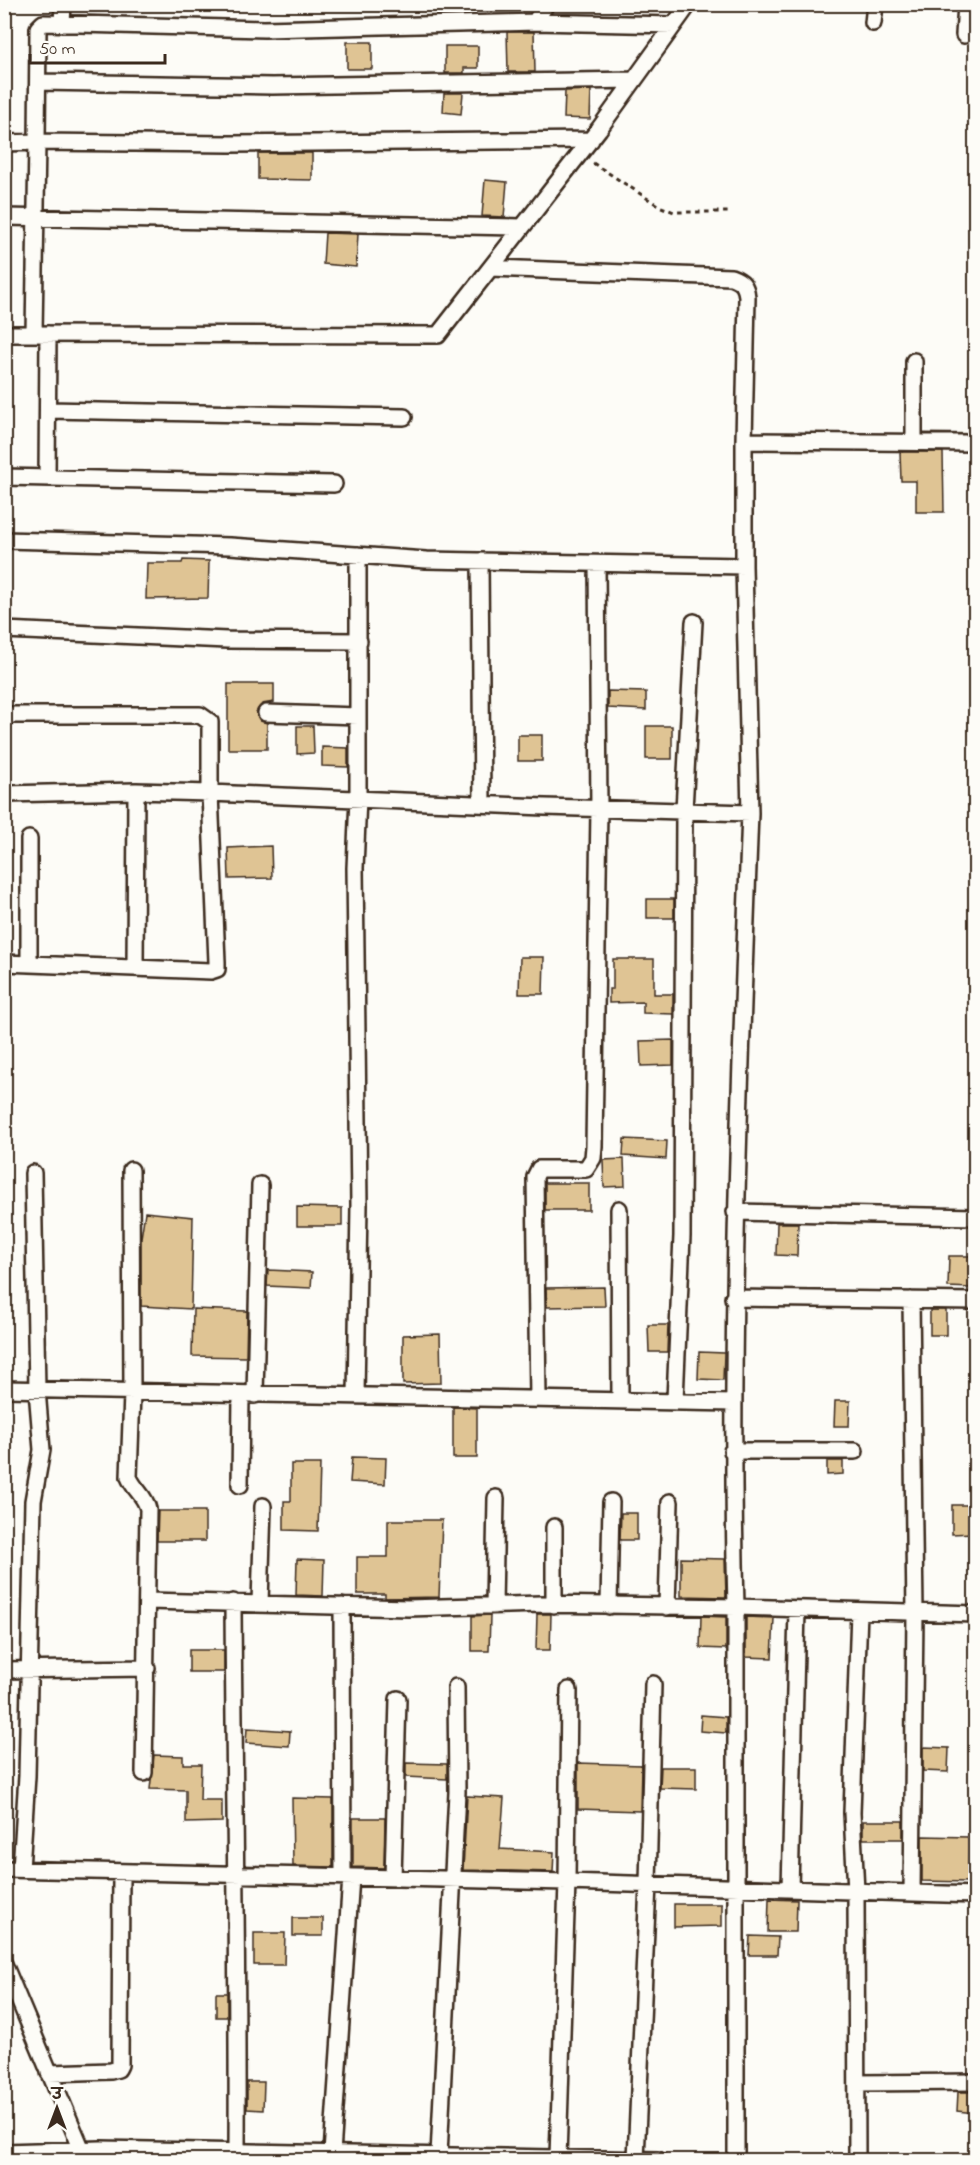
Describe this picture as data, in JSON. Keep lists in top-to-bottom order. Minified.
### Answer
{"scale_bar":"50 m","north":"top"}
